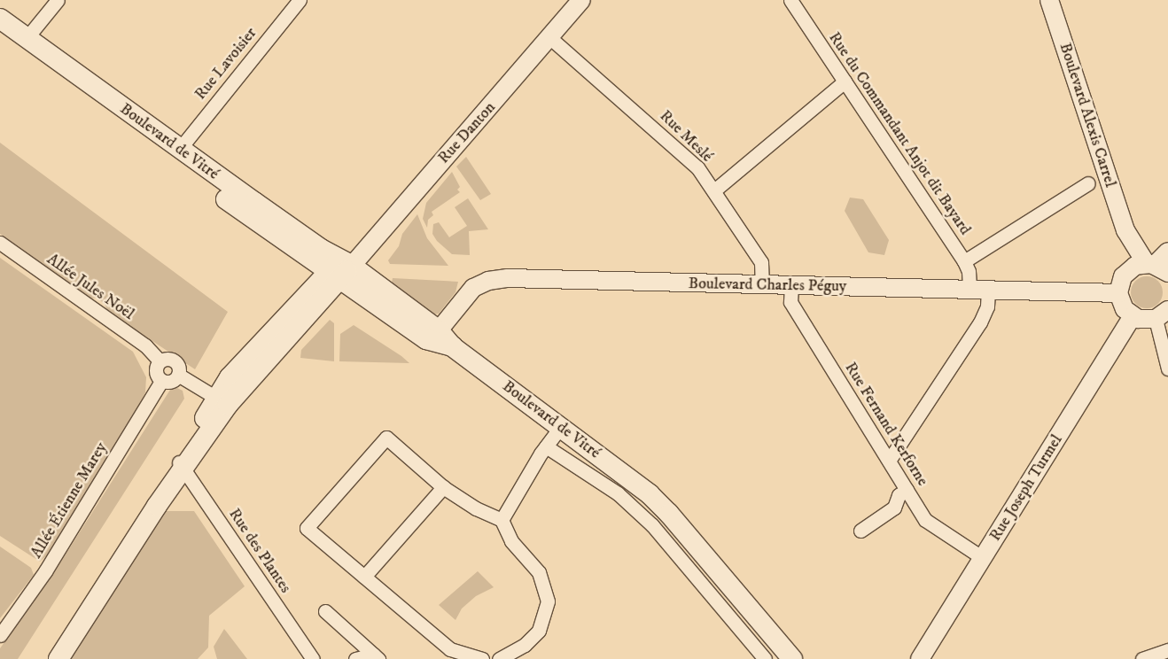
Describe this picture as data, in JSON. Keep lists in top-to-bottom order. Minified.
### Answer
{"streets":{"main road":["Boulevard de Vitré"],"street":["Rue Lavoisier","Boulevard Alexis Carrel","Rue Danton","Rue du Commandant Anjot dit Bayard","Rue Meslé","Boulevard Charles Péguy","Allée Jules Noël","Rue Fernand Kerforne","Rue Joseph Turmel","Allée Étienne Marey","Rue des Plantes"]},"crossings":[["Rue Lavoisier","Boulevard de Vitré"],["Rue Danton","Rue Meslé"],["Rue Danton","Boulevard de Vitré"],["Rue du Commandant Anjot dit Bayard","Boulevard Charles Péguy"],["Rue Meslé","Boulevard Charles Péguy"],["Boulevard de Vitré","Boulevard Charles Péguy"],["Boulevard Charles Péguy","Rue Fernand Kerforne"],["Allée Jules Noël","Allée Étienne Marey"],["Rue Fernand Kerforne","Rue Joseph Turmel"]]}
